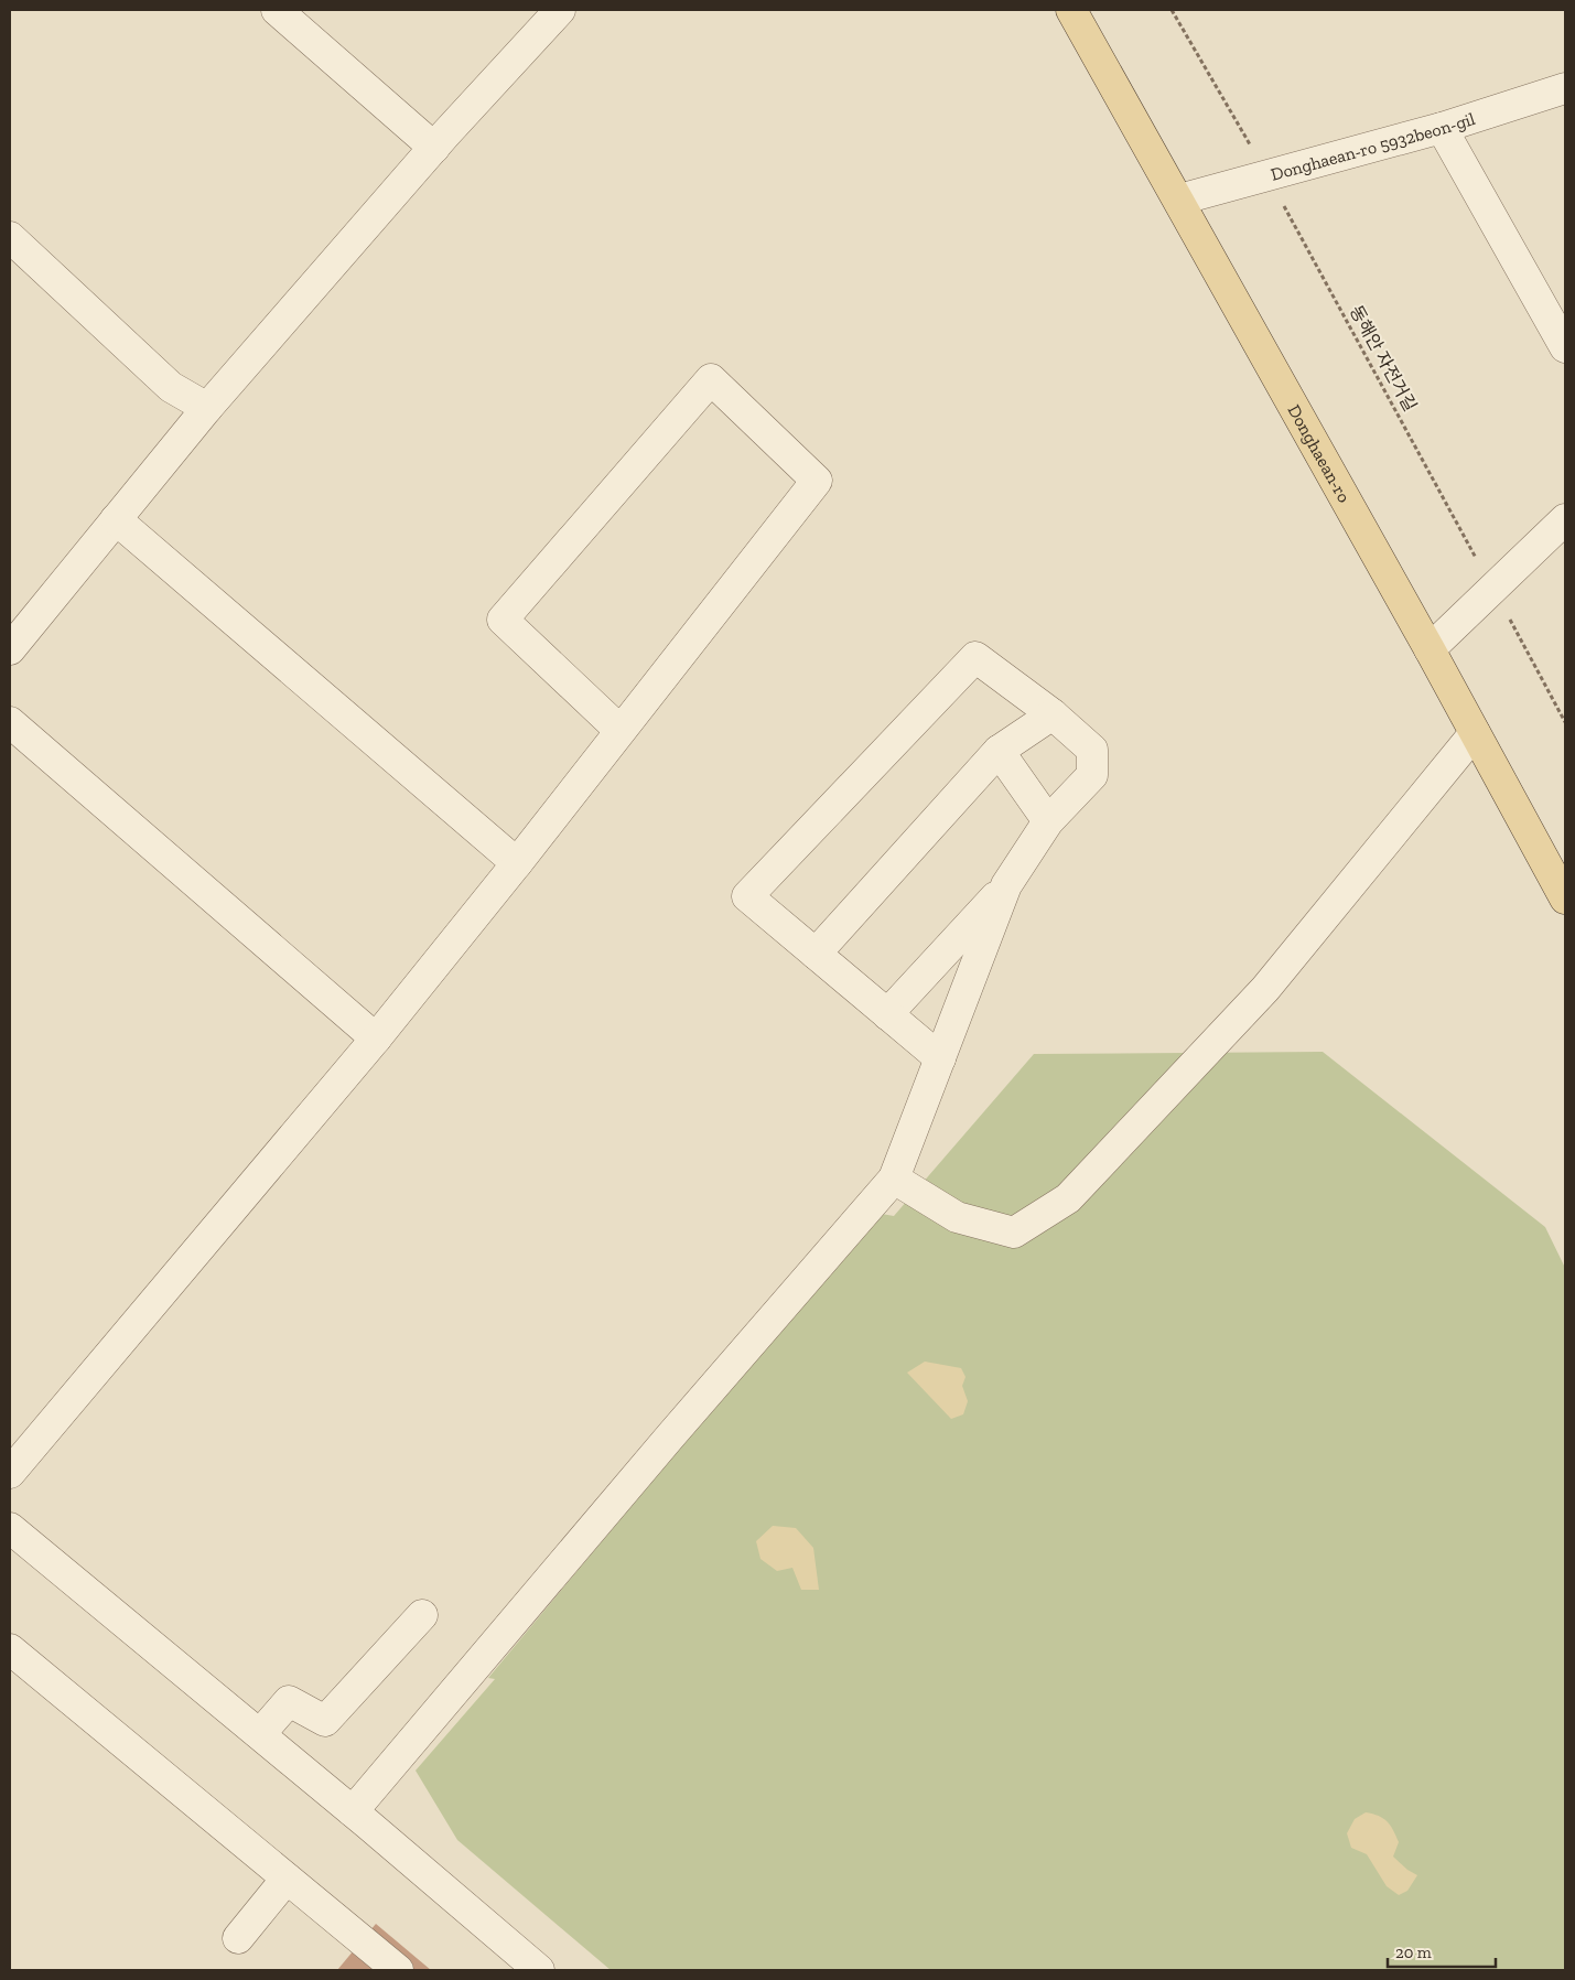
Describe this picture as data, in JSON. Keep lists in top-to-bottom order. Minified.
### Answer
{"streets":{"main road":["Donghaean-ro"],"street":["Donghaean-ro 5932beon-gil"],"path":["동해안 자전거길"]},"crossings":[["Donghaean-ro 5932beon-gil","동해안 자전거길"],["Donghaean-ro 5932beon-gil","Donghaean-ro"]],"scale_bar":"20 m"}
